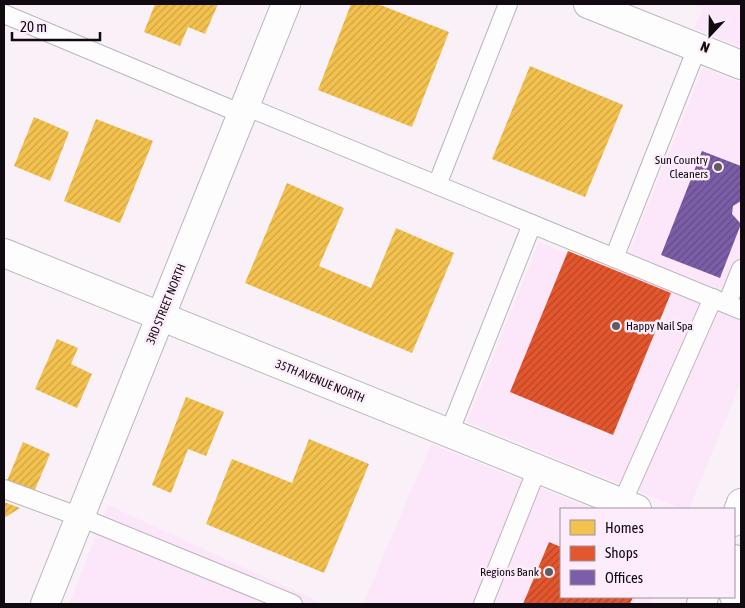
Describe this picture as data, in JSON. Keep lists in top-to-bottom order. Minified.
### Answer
{"streets":{"street":["3RD STREET NORTH","35TH AVENUE NORTH"]},"crossings":[["3RD STREET NORTH","35TH AVENUE NORTH"]],"places":["Sun Country Cleaners","Happy Nail Spa","Regions Bank"],"legend":["Homes","Shops","Offices"],"scale_bar":"20 m","north":"bottom"}
